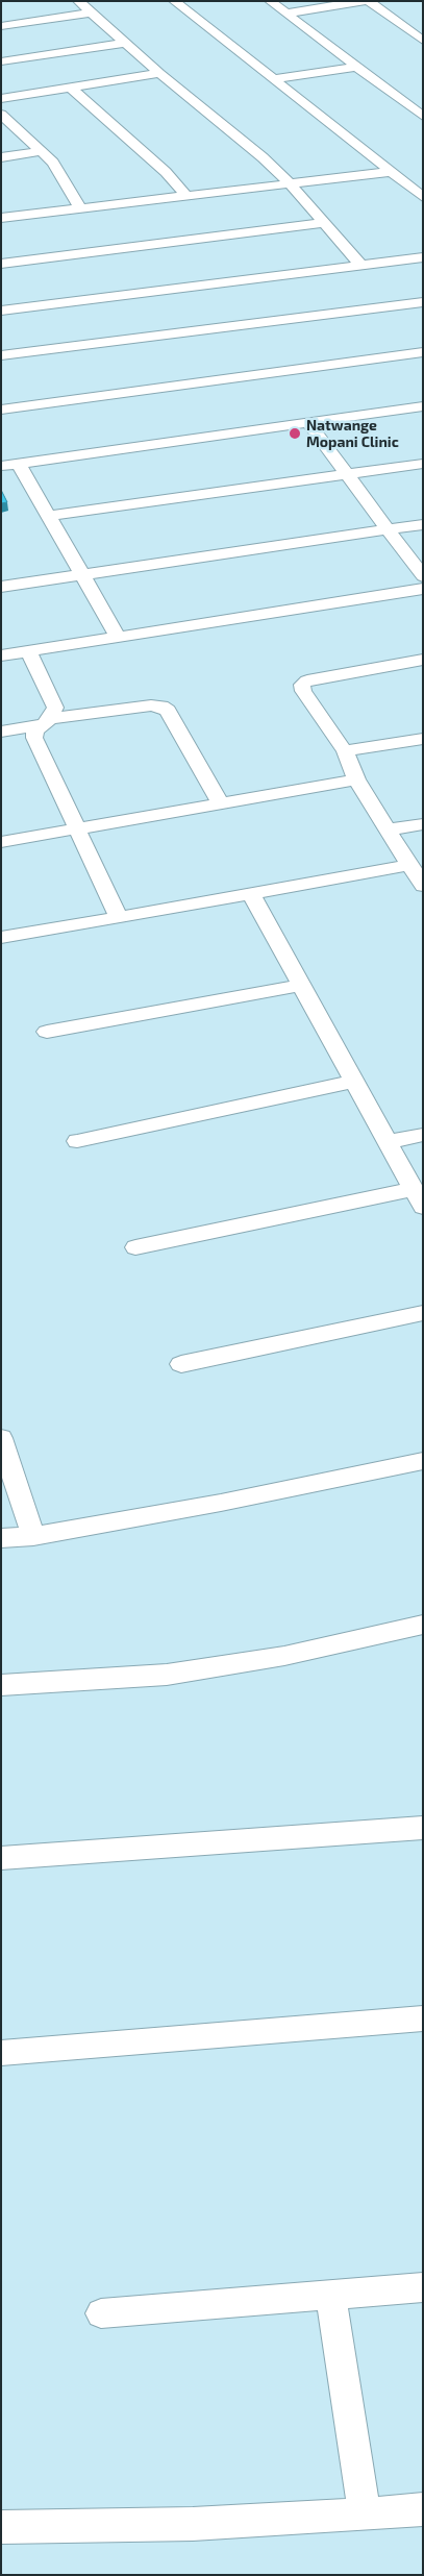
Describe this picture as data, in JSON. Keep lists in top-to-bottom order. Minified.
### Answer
{"places":["Natwange Mopani Clinic"]}
